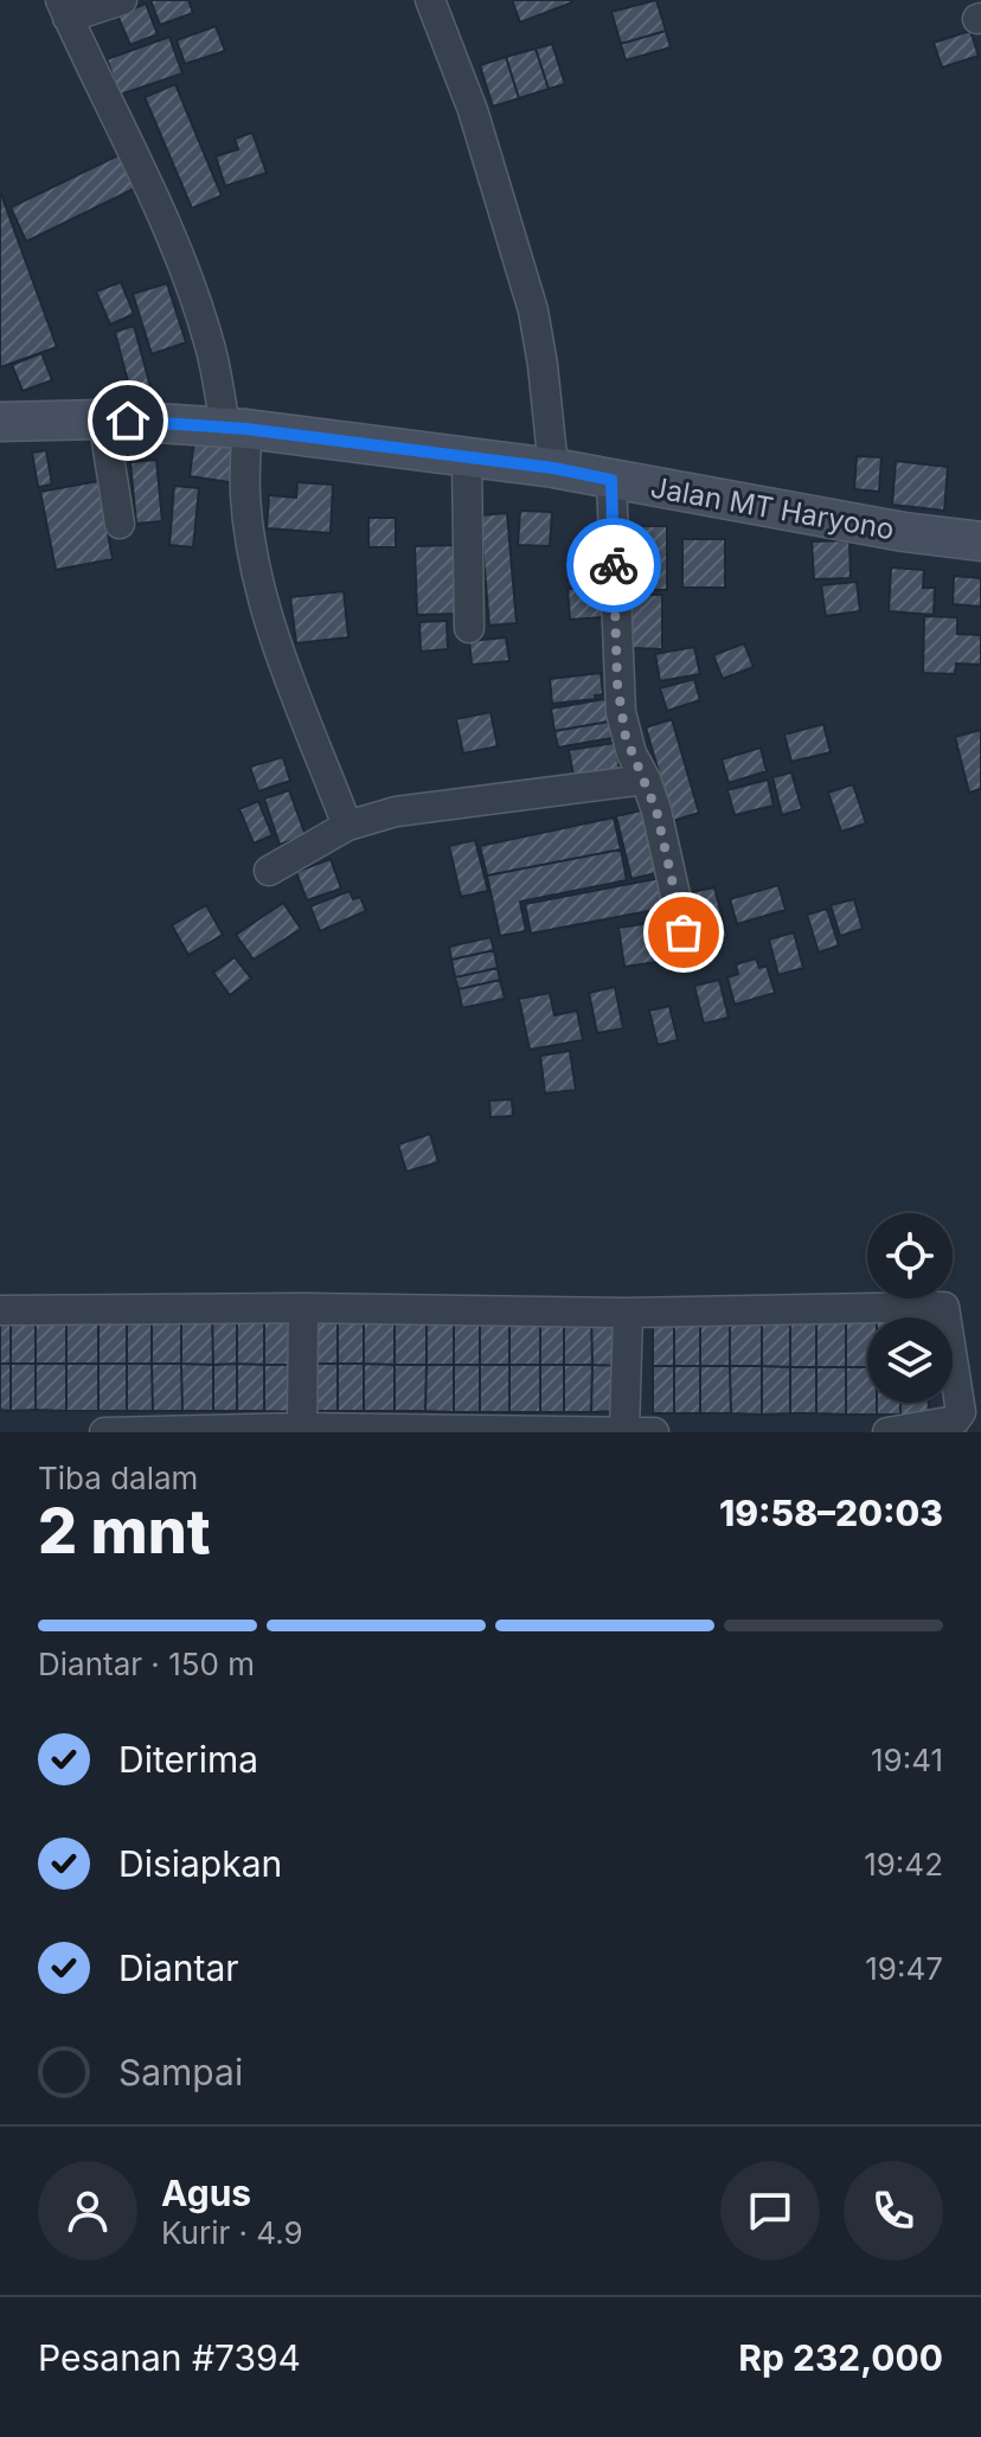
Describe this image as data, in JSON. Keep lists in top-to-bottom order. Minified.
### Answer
{"streets":{"main road":["Jalan MT Haryono"]},"page":{"heading":["2 mnt","Tiba dalam","19:58–20:03"],"panel":["Agus","Kurir · 4.9","Pesanan #7394","Rp 232,000"],"bar":"Diantar · 150 m","list":[["Diterima","19:41"],["Disiapkan","19:42"],["Diantar","19:47"],"Sampai"]}}
